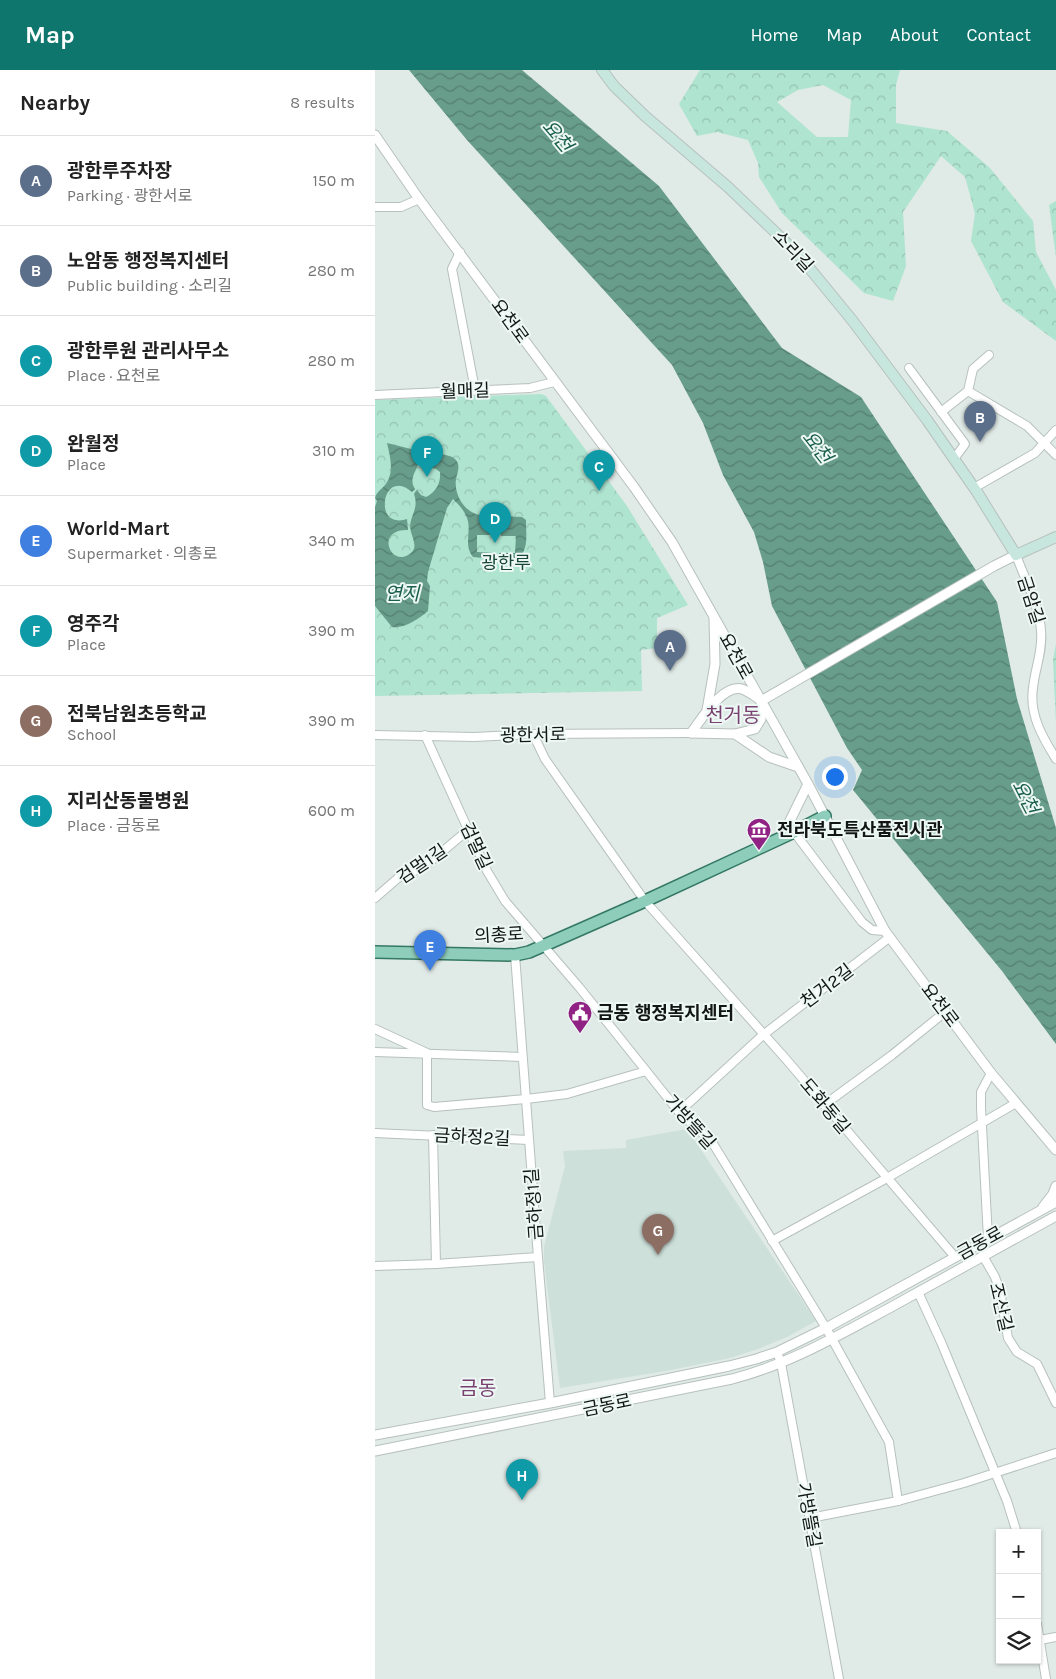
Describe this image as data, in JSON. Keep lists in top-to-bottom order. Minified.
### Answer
{"streets":{"main road":["소리길","의총로"],"street":["요천로","월매길","금암길","광한서로","검멀길","검멀1길","천거2길","도화동길","가방뜰길","금하정2길","금하정1길","금동로","조산길"]},"crossings":[["소리길","금암길"],["요천로","월매길"],["요천로","의총로"],["요천로","천거2길"],["광한서로","검멀길"],["검멀길","검멀1길"],["검멀길","의총로"],["검멀길","가방뜰길"],["의총로","도화동길"],["의총로","가방뜰길"],["의총로","금하정2길"],["천거2길","도화동길"],["도화동길","금동로"],["가방뜰길","금동로"],["금하정2길","금하정1길"],["금동로","조산길"]],"districts":["천거동","금동"],"water":["요천","연지"],"parks":["광한루"],"places":{"museum":["전라북도특산품전시관"],"public building":["금동 행정복지센터"]},"page":{"header":"Map","nav":["Home","Map","About","Contact"],"heading":["Nearby","8 results"],"list":[{"mark":"A","name":"광한루주차장","note":"Parking · 광한서로","value":"150 m"},{"mark":"B","name":"노암동 행정복지센터","note":"Public building · 소리길","value":"280 m"},{"mark":"C","name":"광한루원 관리사무소","note":"Place · 요천로","value":"280 m"},{"mark":"D","name":"완월정","note":"Place","value":"310 m"},{"mark":"E","name":"World-Mart","note":"Supermarket · 의총로","value":"340 m"},{"mark":"F","name":"영주각","note":"Place","value":"390 m"},{"mark":"G","name":"전북남원초등학교","note":"School","value":"390 m"},{"mark":"H","name":"지리산동물병원","note":"Place · 금동로","value":"600 m"}],"pins":["B","F","C","D","A","E","G","H"],"map_buttons":["+","−"]}}
